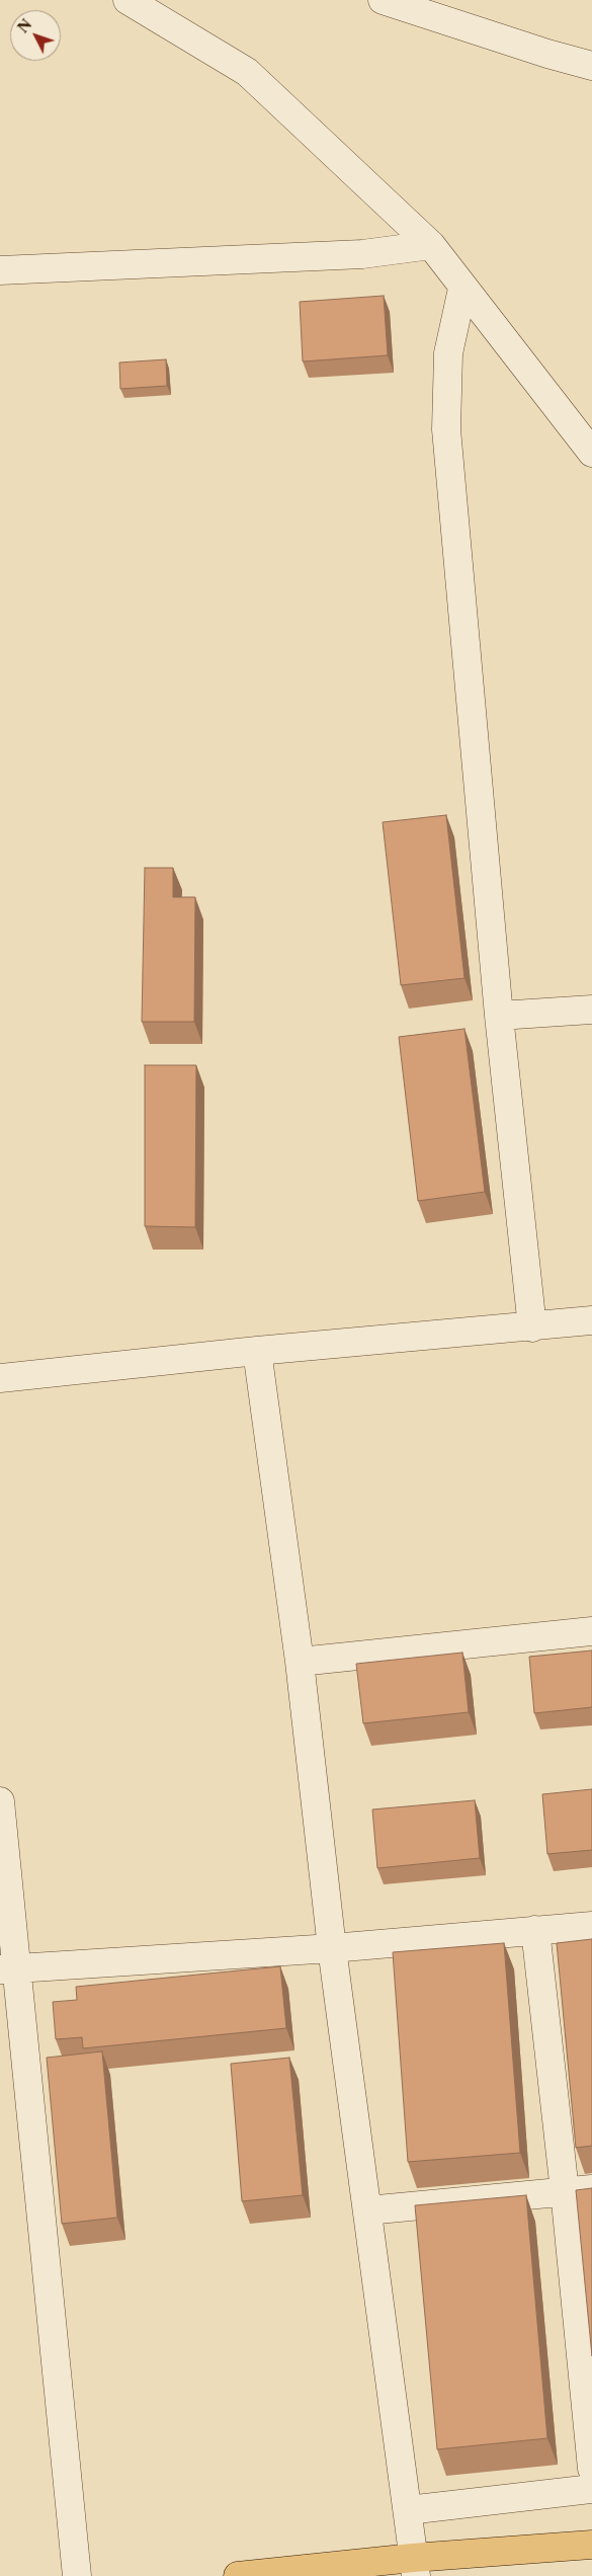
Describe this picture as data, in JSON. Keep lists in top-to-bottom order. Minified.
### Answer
{"north":"top left"}
